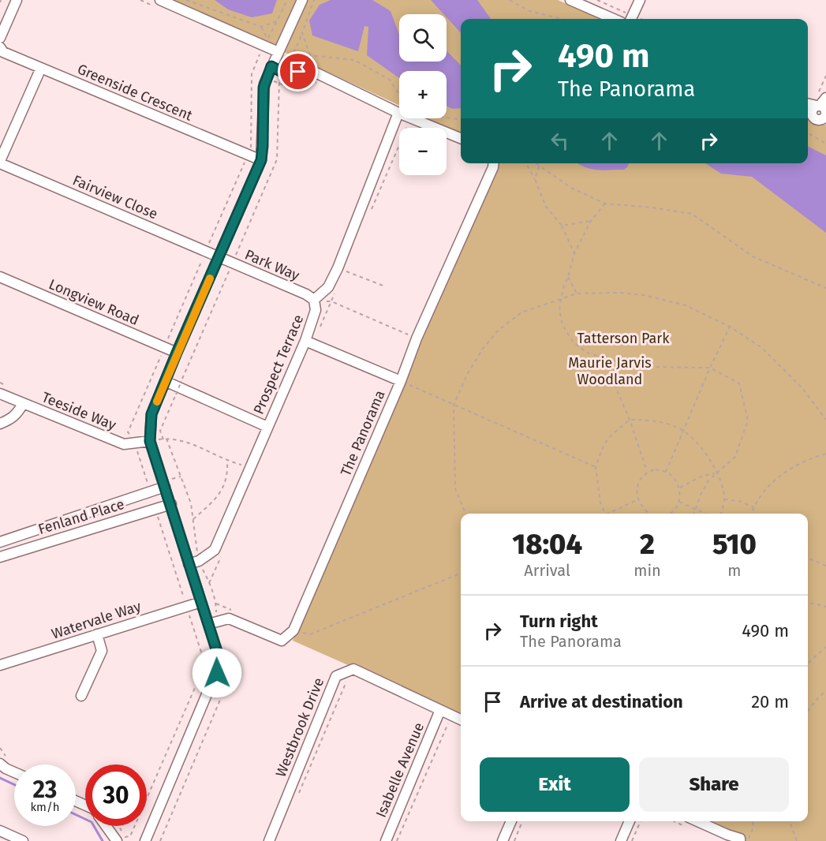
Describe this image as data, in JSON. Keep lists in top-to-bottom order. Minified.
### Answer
{"streets":{"street":["Greenside Crescent","Fairview Close","Park Way","Longview Road","Prospect Terrace","Teeside Way","The Panorama","Fenland Place","Watervale Way","Westbrook Drive","Isabelle Avenue"]},"crossings":[["Fairview Close","Park Way"],["Park Way","Prospect Terrace"],["Westbrook Drive","Isabelle Avenue"]],"parks":["Tatterson Park","Maurie Jarvis Woodland"],"page":{"map_buttons":["+","−"],"turn":["490 m","The Panorama"],"eta":["18:04","Arrival","2","min","510","m"],"list":[{"name":"Turn right","note":"The Panorama","value":"490 m"},{"name":"Arrive at destination","value":"20 m"}],"buttons":["Exit","Share"],"speed":"23 km/h","limit":"30"}}
